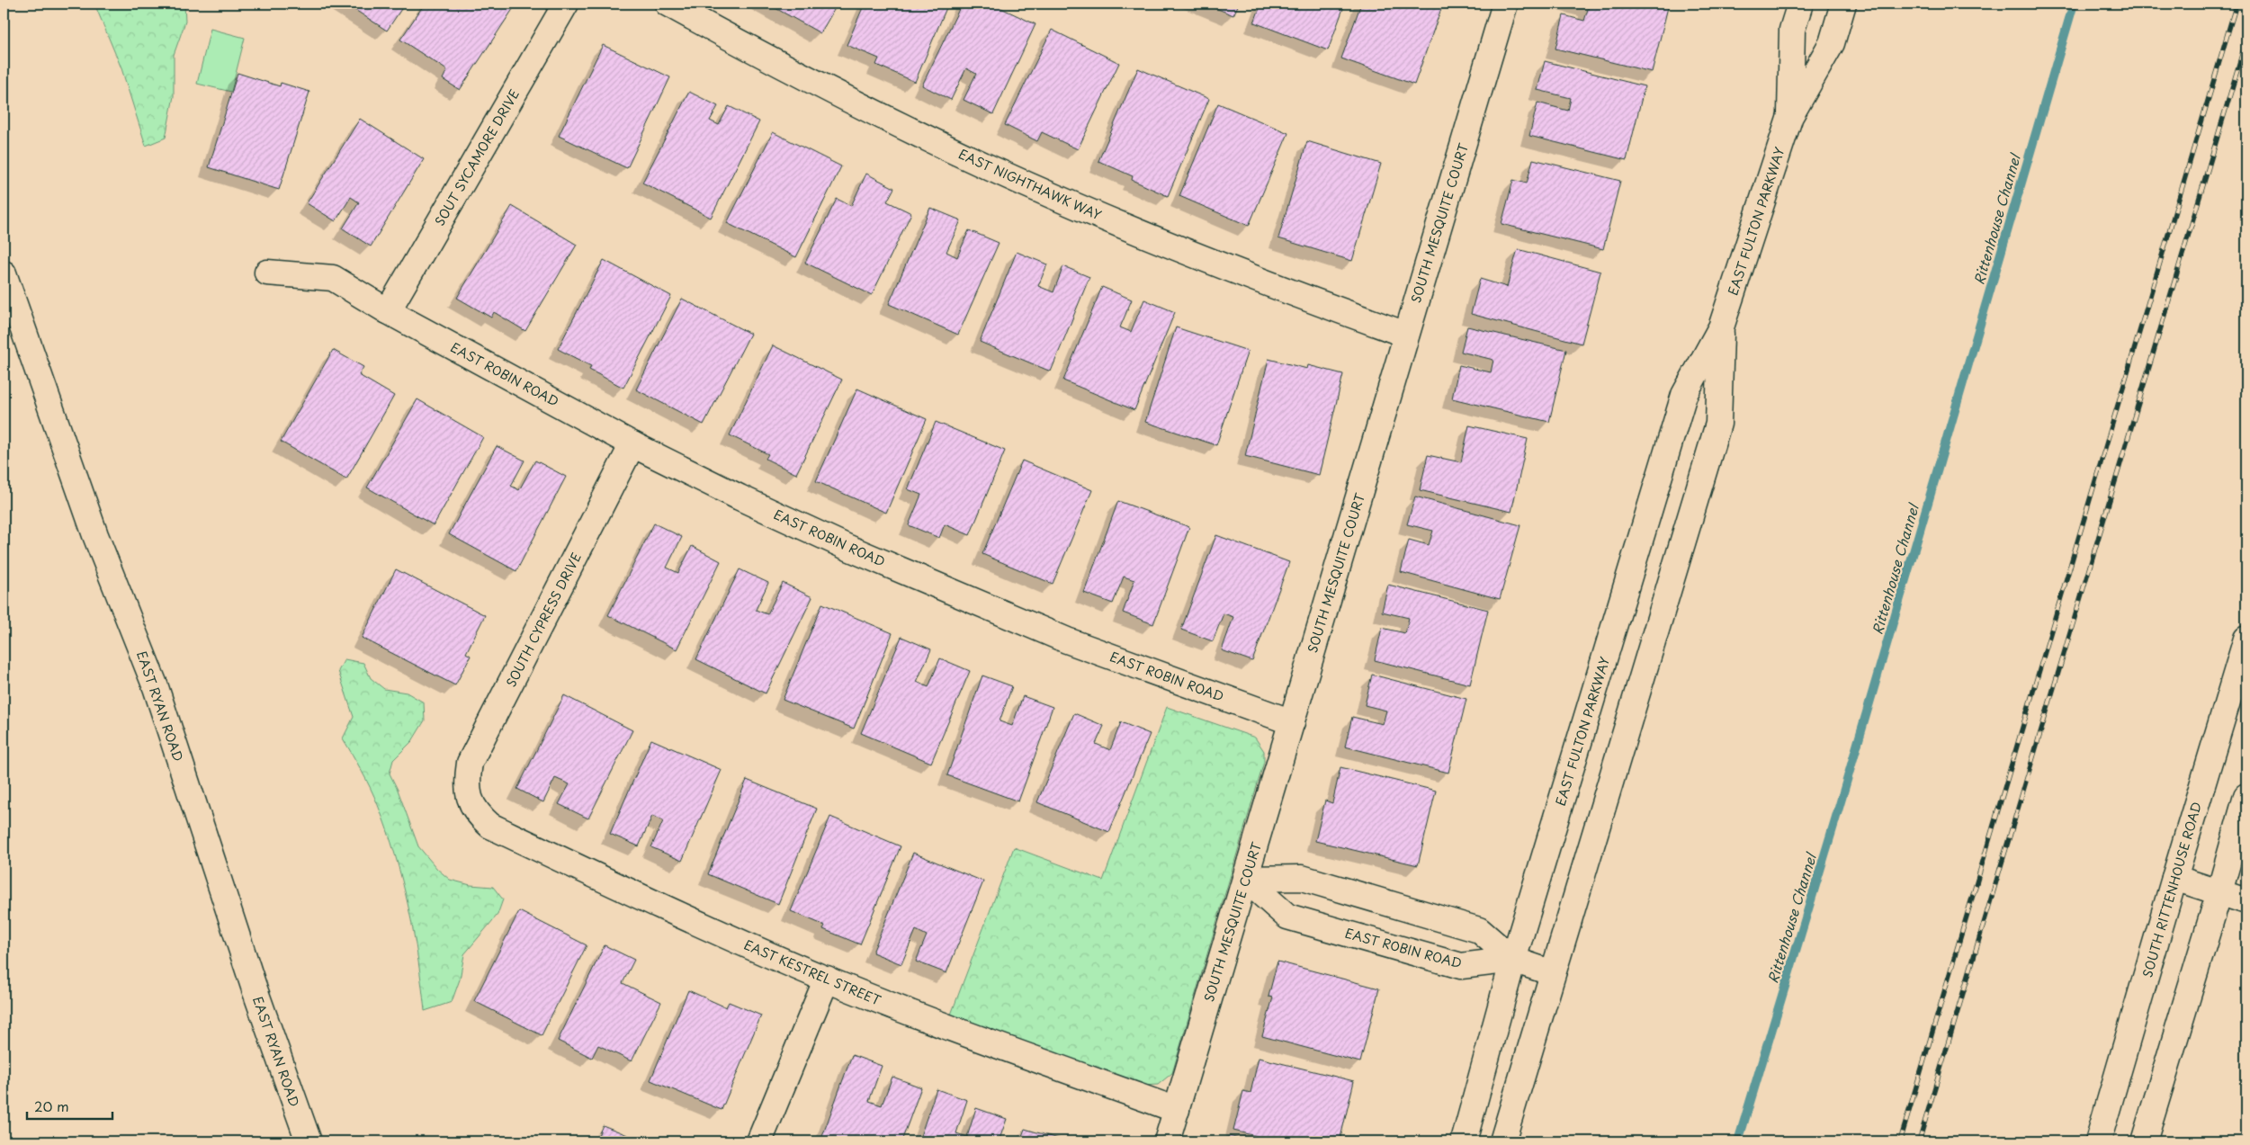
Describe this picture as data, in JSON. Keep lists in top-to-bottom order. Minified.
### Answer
{"streets":{"street":["SOUT SYCAMORE DRIVE","EAST NIGHTHAWK WAY","EAST FULTON PARKWAY","SOUTH MESQUITE COURT","EAST ROBIN ROAD","SOUTH CYPRESS DRIVE","EAST RYAN ROAD","SOUTH RITTENHOUSE ROAD","EAST KESTREL STREET"]},"crossings":[["SOUT SYCAMORE DRIVE","EAST ROBIN ROAD"],["EAST NIGHTHAWK WAY","SOUTH MESQUITE COURT"],["EAST FULTON PARKWAY","EAST ROBIN ROAD"],["SOUTH MESQUITE COURT","EAST ROBIN ROAD"],["SOUTH MESQUITE COURT","EAST KESTREL STREET"],["EAST ROBIN ROAD","SOUTH CYPRESS DRIVE"],["SOUTH CYPRESS DRIVE","EAST KESTREL STREET"]],"water":["Rittenhouse Channel"],"scale_bar":"20 m"}
